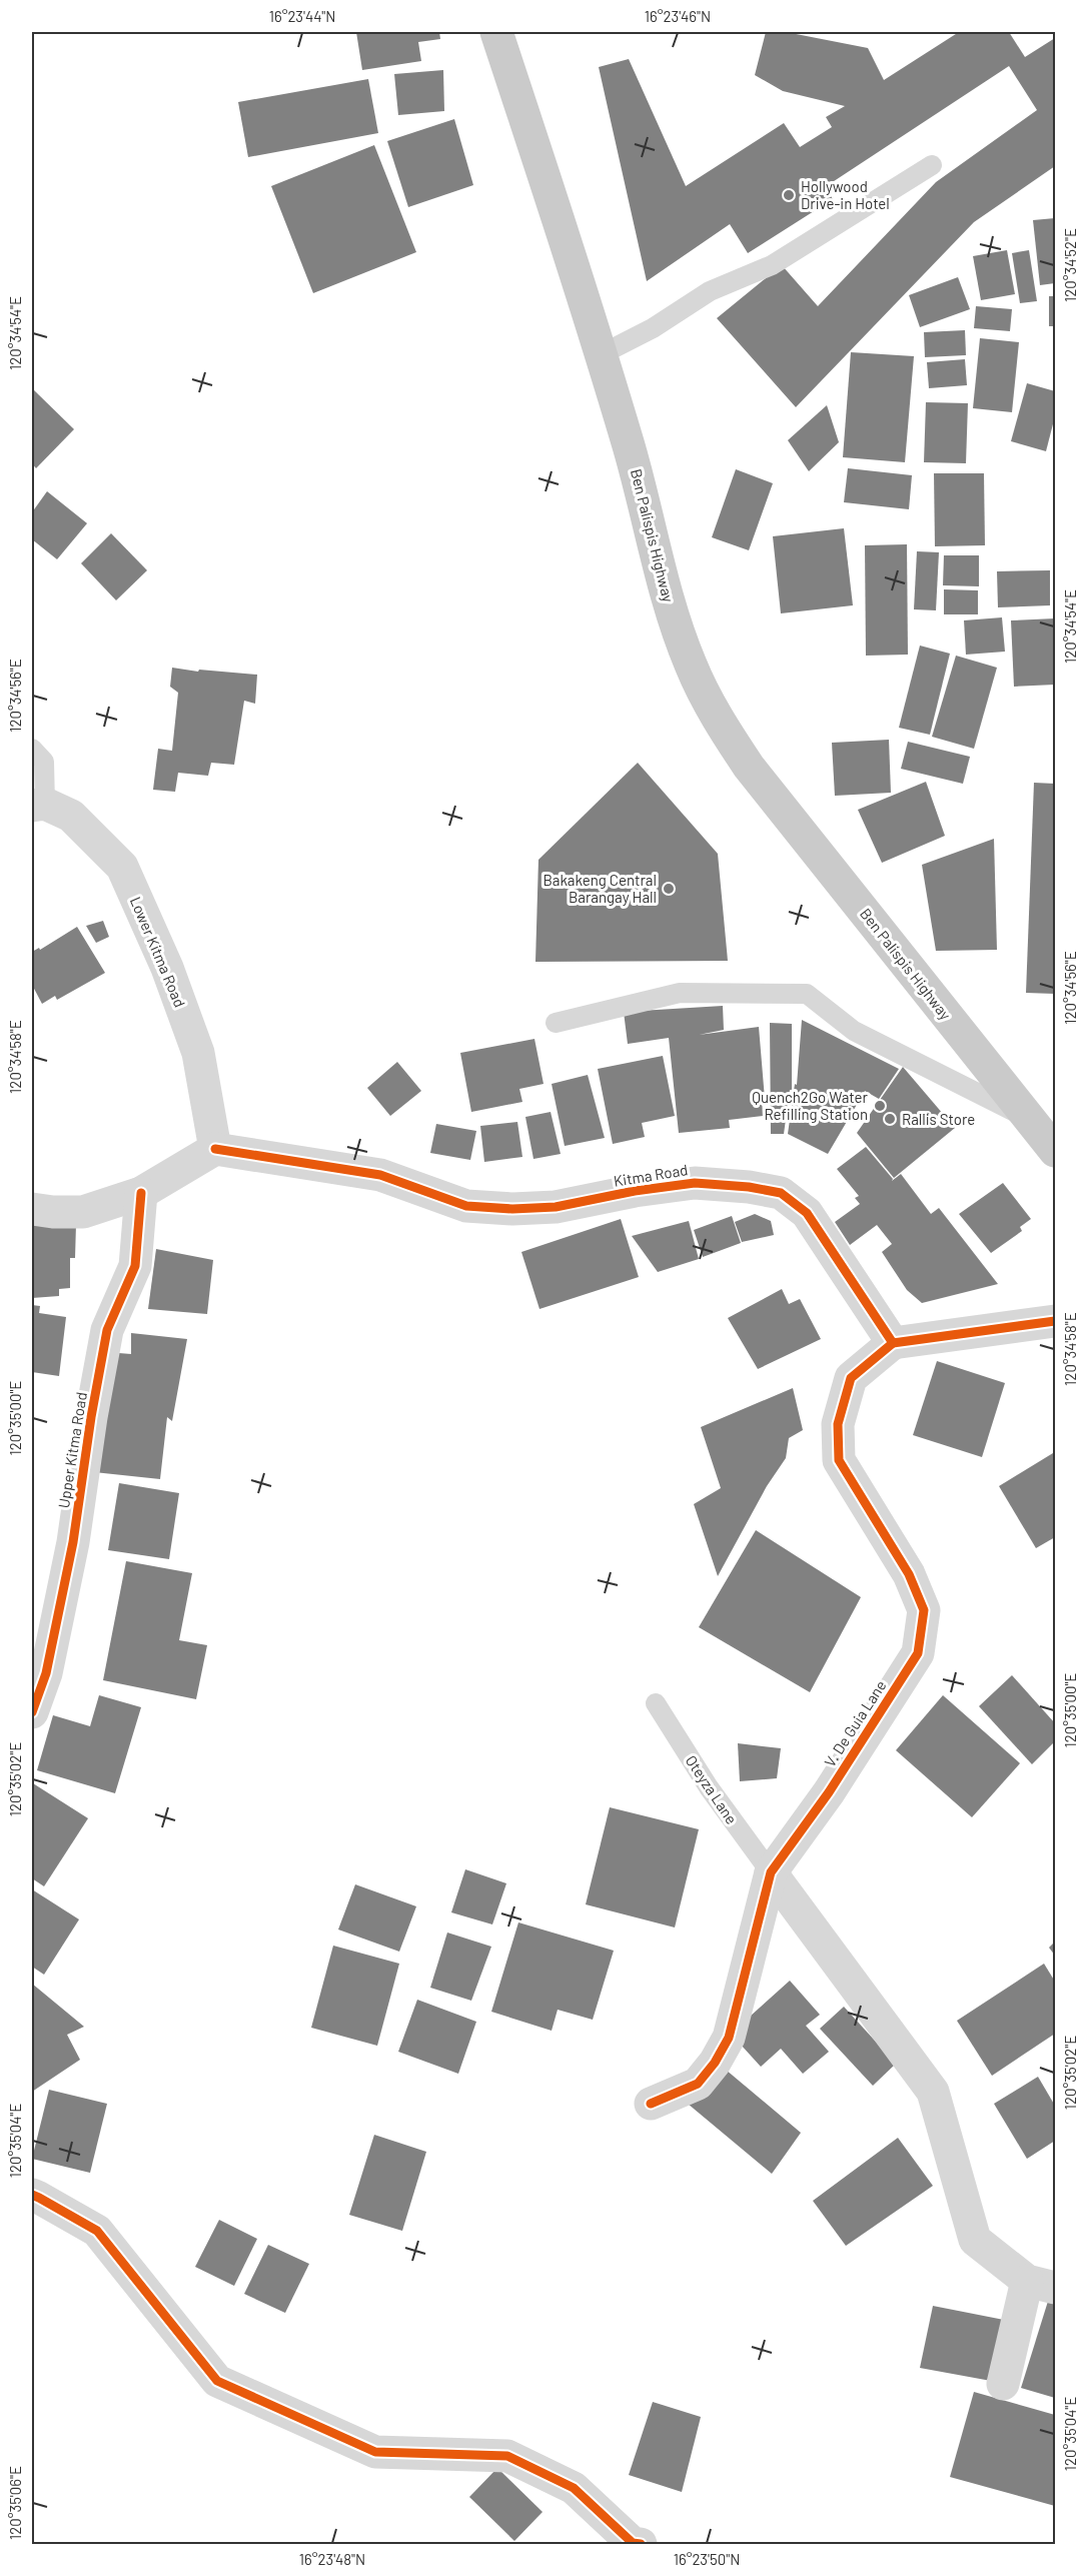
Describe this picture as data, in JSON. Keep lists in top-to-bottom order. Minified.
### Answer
{"streets":{"main road":["Ben Palispis Highway"],"street":["Lower Kitma Road","Kitma Road","Upper Kitma Road","V. De Guia Lane"],"lane":["Oteyza Lane"]},"crossings":[["Lower Kitma Road","Kitma Road"],["Kitma Road","V. De Guia Lane"],["V. De Guia Lane","Oteyza Lane"]],"places":["Hollywood Drive-in Hotel","Bakakeng Central Barangay Hall","Quench2Go Water Refilling Station","Rallis Store"],"coordinates":["16°23'44\"N","16°23'46\"N","120°34'52\"E","120°34'54\"E","120°34'56\"E","120°34'58\"E","120°35'00\"E","120°35'02\"E","120°35'04\"E","120°35'06\"E","16°23'48\"N","16°23'50\"N"]}
